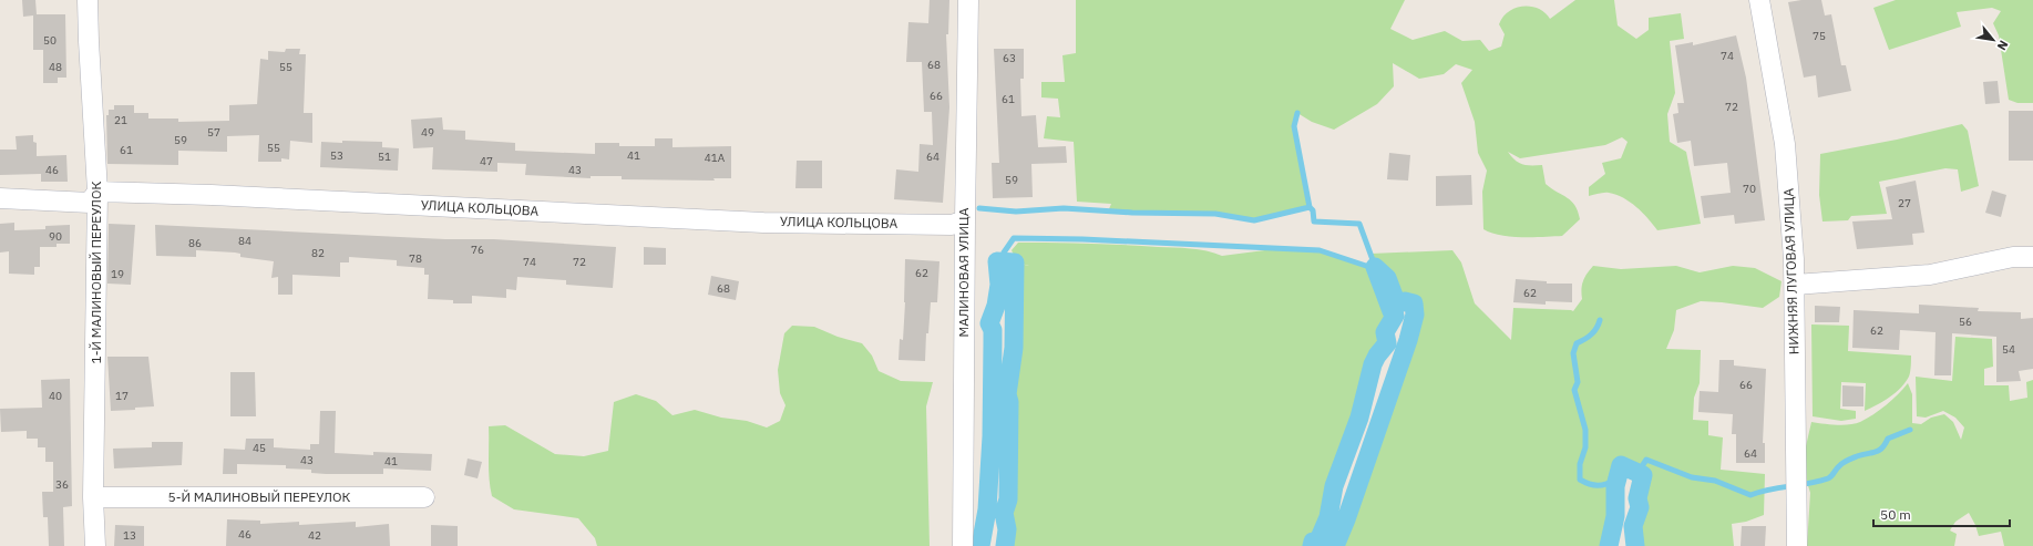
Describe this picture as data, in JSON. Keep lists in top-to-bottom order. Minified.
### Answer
{"streets":{"street":["УЛИЦА КОЛЬЦОВА","НИЖНЯЯ ЛУГОВАЯ УЛИЦА","1-Й МАЛИНОВЫЙ ПЕРЕУЛОК","МАЛИНОВАЯ УЛИЦА","5-Й МАЛИНОВЫЙ ПЕРЕУЛОК"]},"crossings":[["УЛИЦА КОЛЬЦОВА","1-Й МАЛИНОВЫЙ ПЕРЕУЛОК"],["УЛИЦА КОЛЬЦОВА","МАЛИНОВАЯ УЛИЦА"],["1-Й МАЛИНОВЫЙ ПЕРЕУЛОК","5-Й МАЛИНОВЫЙ ПЕРЕУЛОК"]],"house_numbers":["75","50","74","63","68","48","55","66","61","72","21","57","49","59","55","61","53","41","51","64","41А","47","46","43","59","70","27","90","84","86","76","82","78","74","72","62","19","68","62","56","62","54","66","40","17","45","64","43","41","36","46","13","42"],"scale_bar":"50 m","north":"bottom right"}
